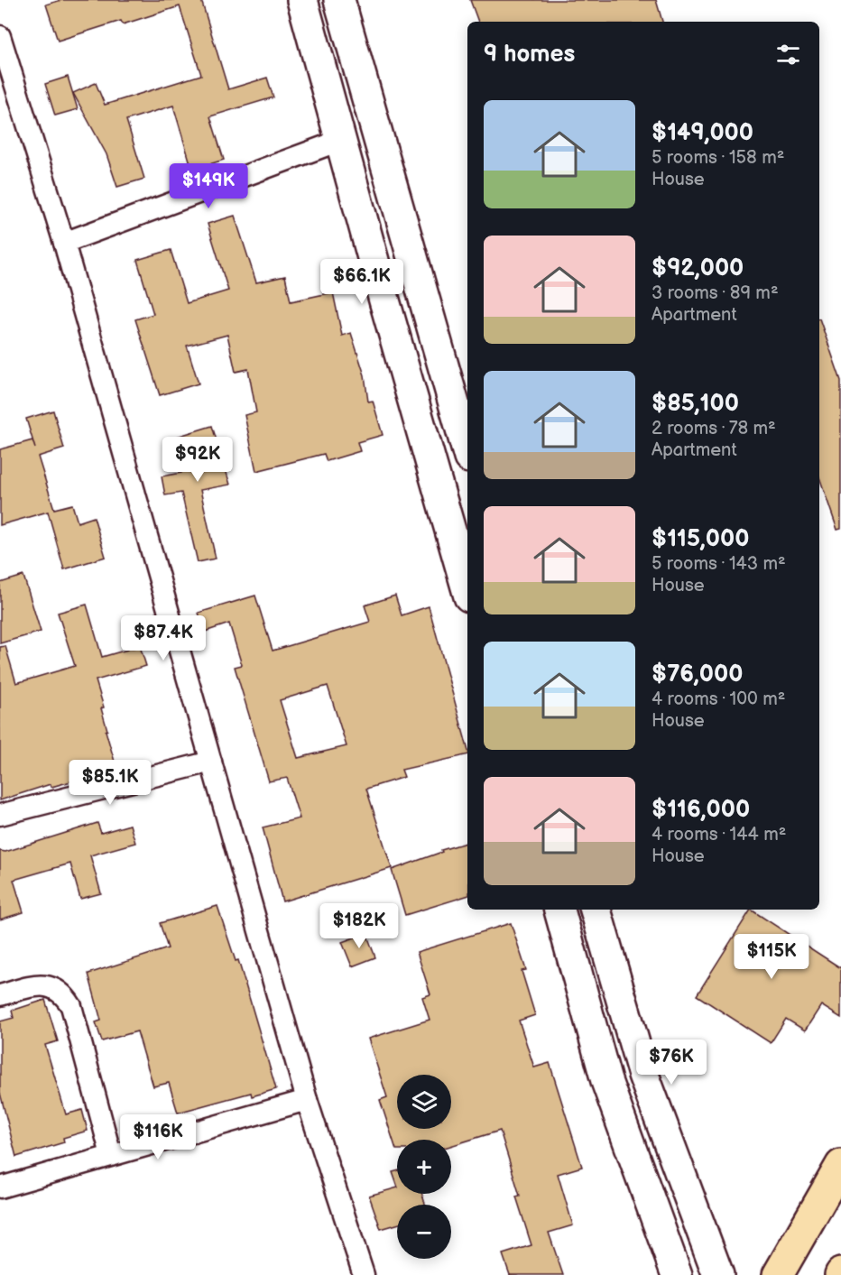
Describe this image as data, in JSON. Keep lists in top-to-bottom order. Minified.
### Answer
{"page":{"heading":"9 homes","list":[{"name":"$149,000","note":"5 rooms · 158 m² · House"},{"name":"$92,000","note":"3 rooms · 89 m² · Apartment"},{"name":"$85,100","note":"2 rooms · 78 m² · Apartment"},{"name":"$115,000","note":"5 rooms · 143 m² · House"},{"name":"$76,000","note":"4 rooms · 100 m² · House"},{"name":"$116,000","note":"4 rooms · 144 m² · House"}],"price":["$149K","$66.1K","$92K","$87.4K","$85.1K","$182K","$115K","$76K","$116K"],"map_buttons":["+","−"]}}
